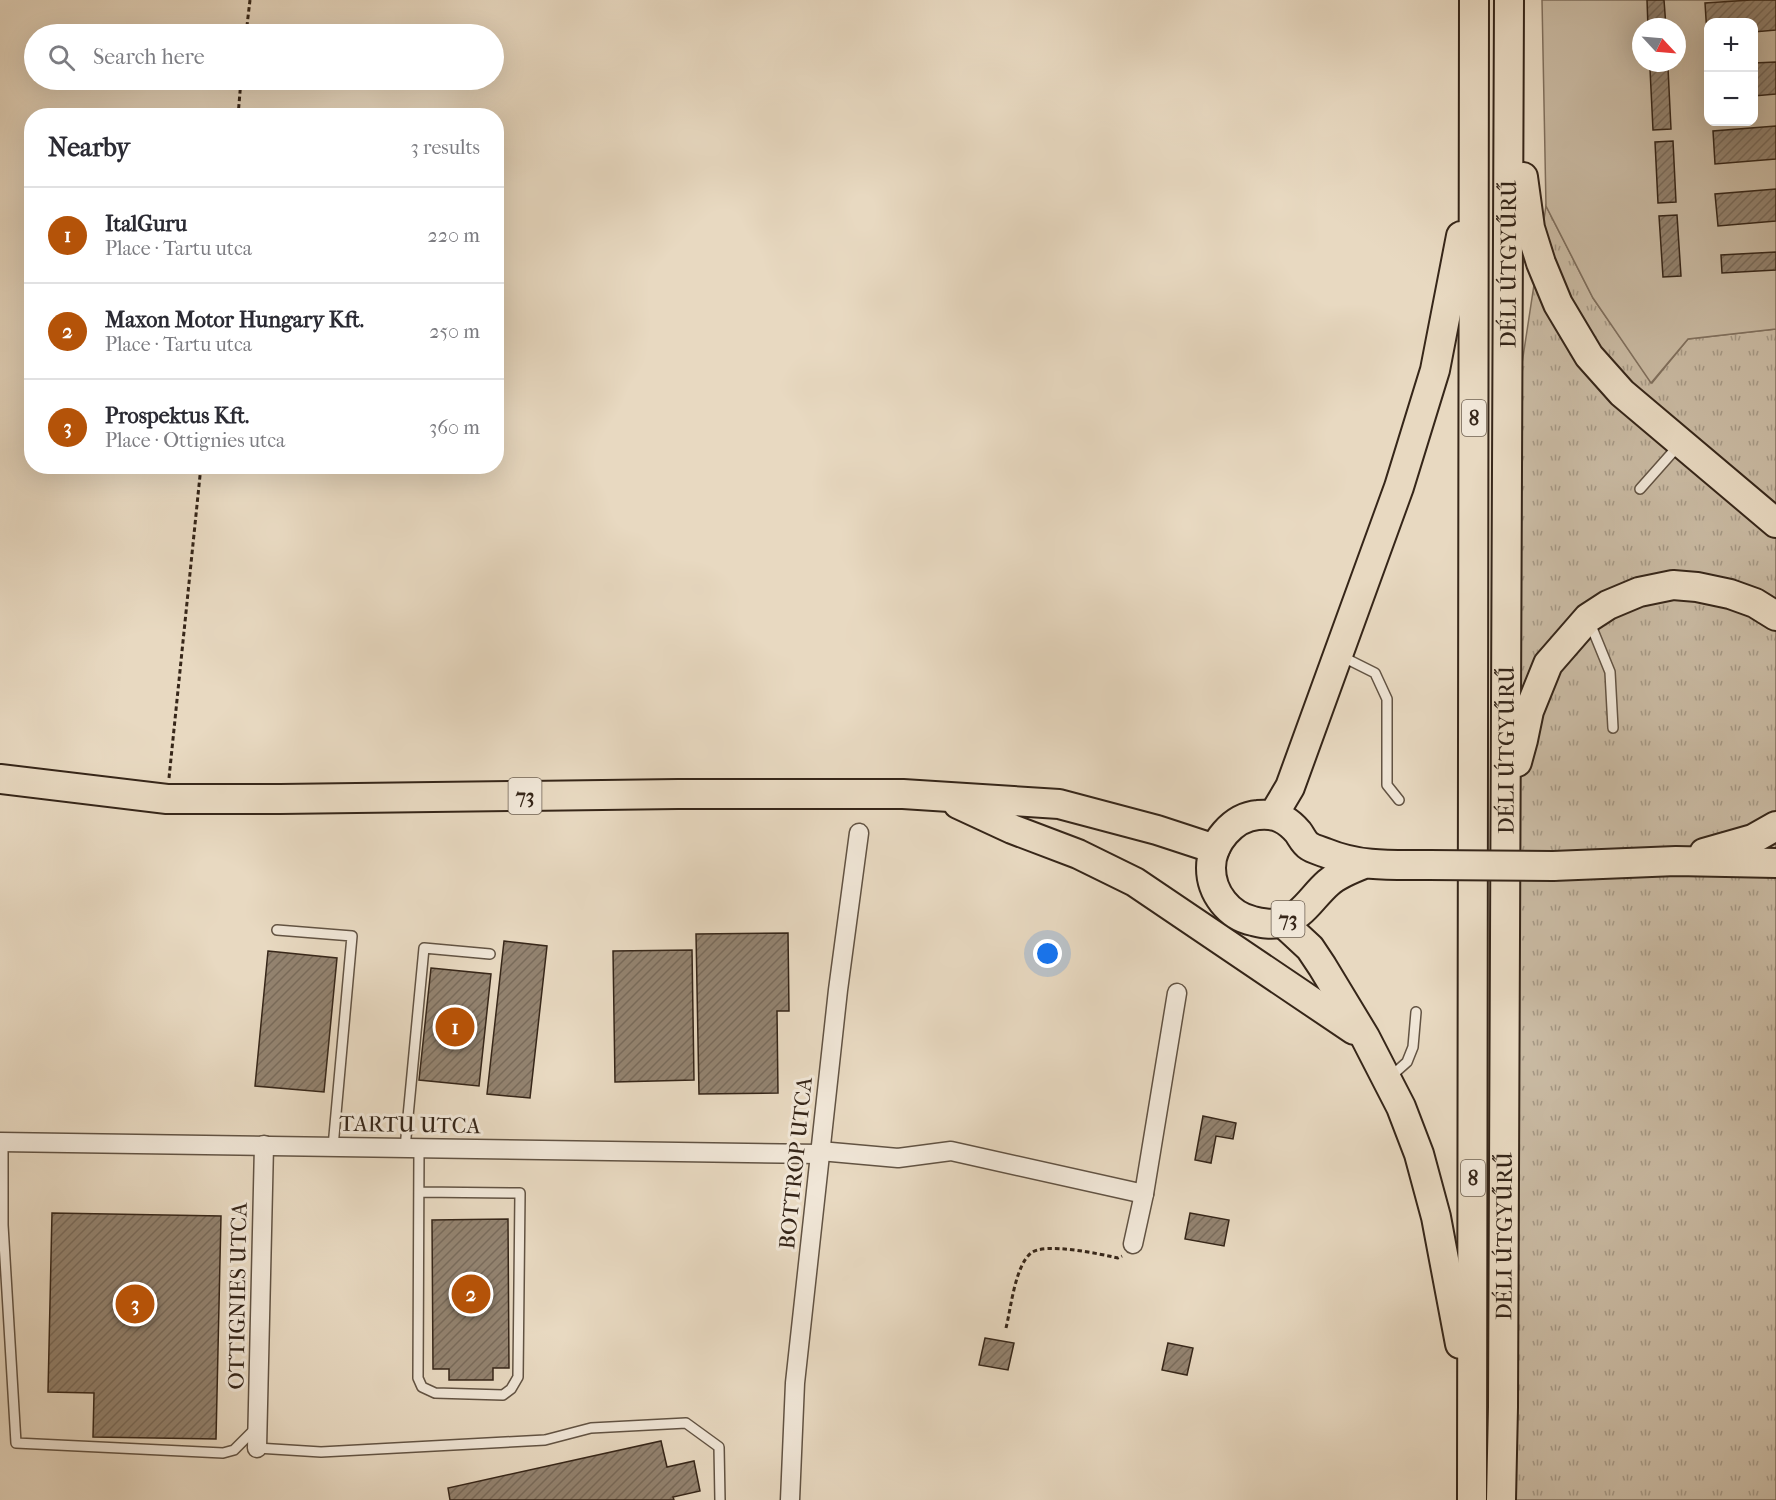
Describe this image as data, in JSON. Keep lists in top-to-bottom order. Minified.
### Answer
{"streets":{"main road":["DÉLI ÚTGYŰRŰ","8","73"],"street":["TARTU UTCA","BOTTROP UTCA","OTTIGNIES UTCA"]},"crossings":[["TARTU UTCA","BOTTROP UTCA"],["TARTU UTCA","OTTIGNIES UTCA"]],"north":"bottom right","page":{"map_buttons":["+","−"],"search":"Search here","heading":["Nearby","3 results"],"list":[{"mark":"1","name":"ItalGuru","note":"Place · Tartu utca","value":"220 m"},{"mark":"2","name":"Maxon Motor Hungary Kft.","note":"Place · Tartu utca","value":"250 m"},{"mark":"3","name":"Prospektus Kft.","note":"Place · Ottignies utca","value":"360 m"}],"pins":["1","2","3"]}}
